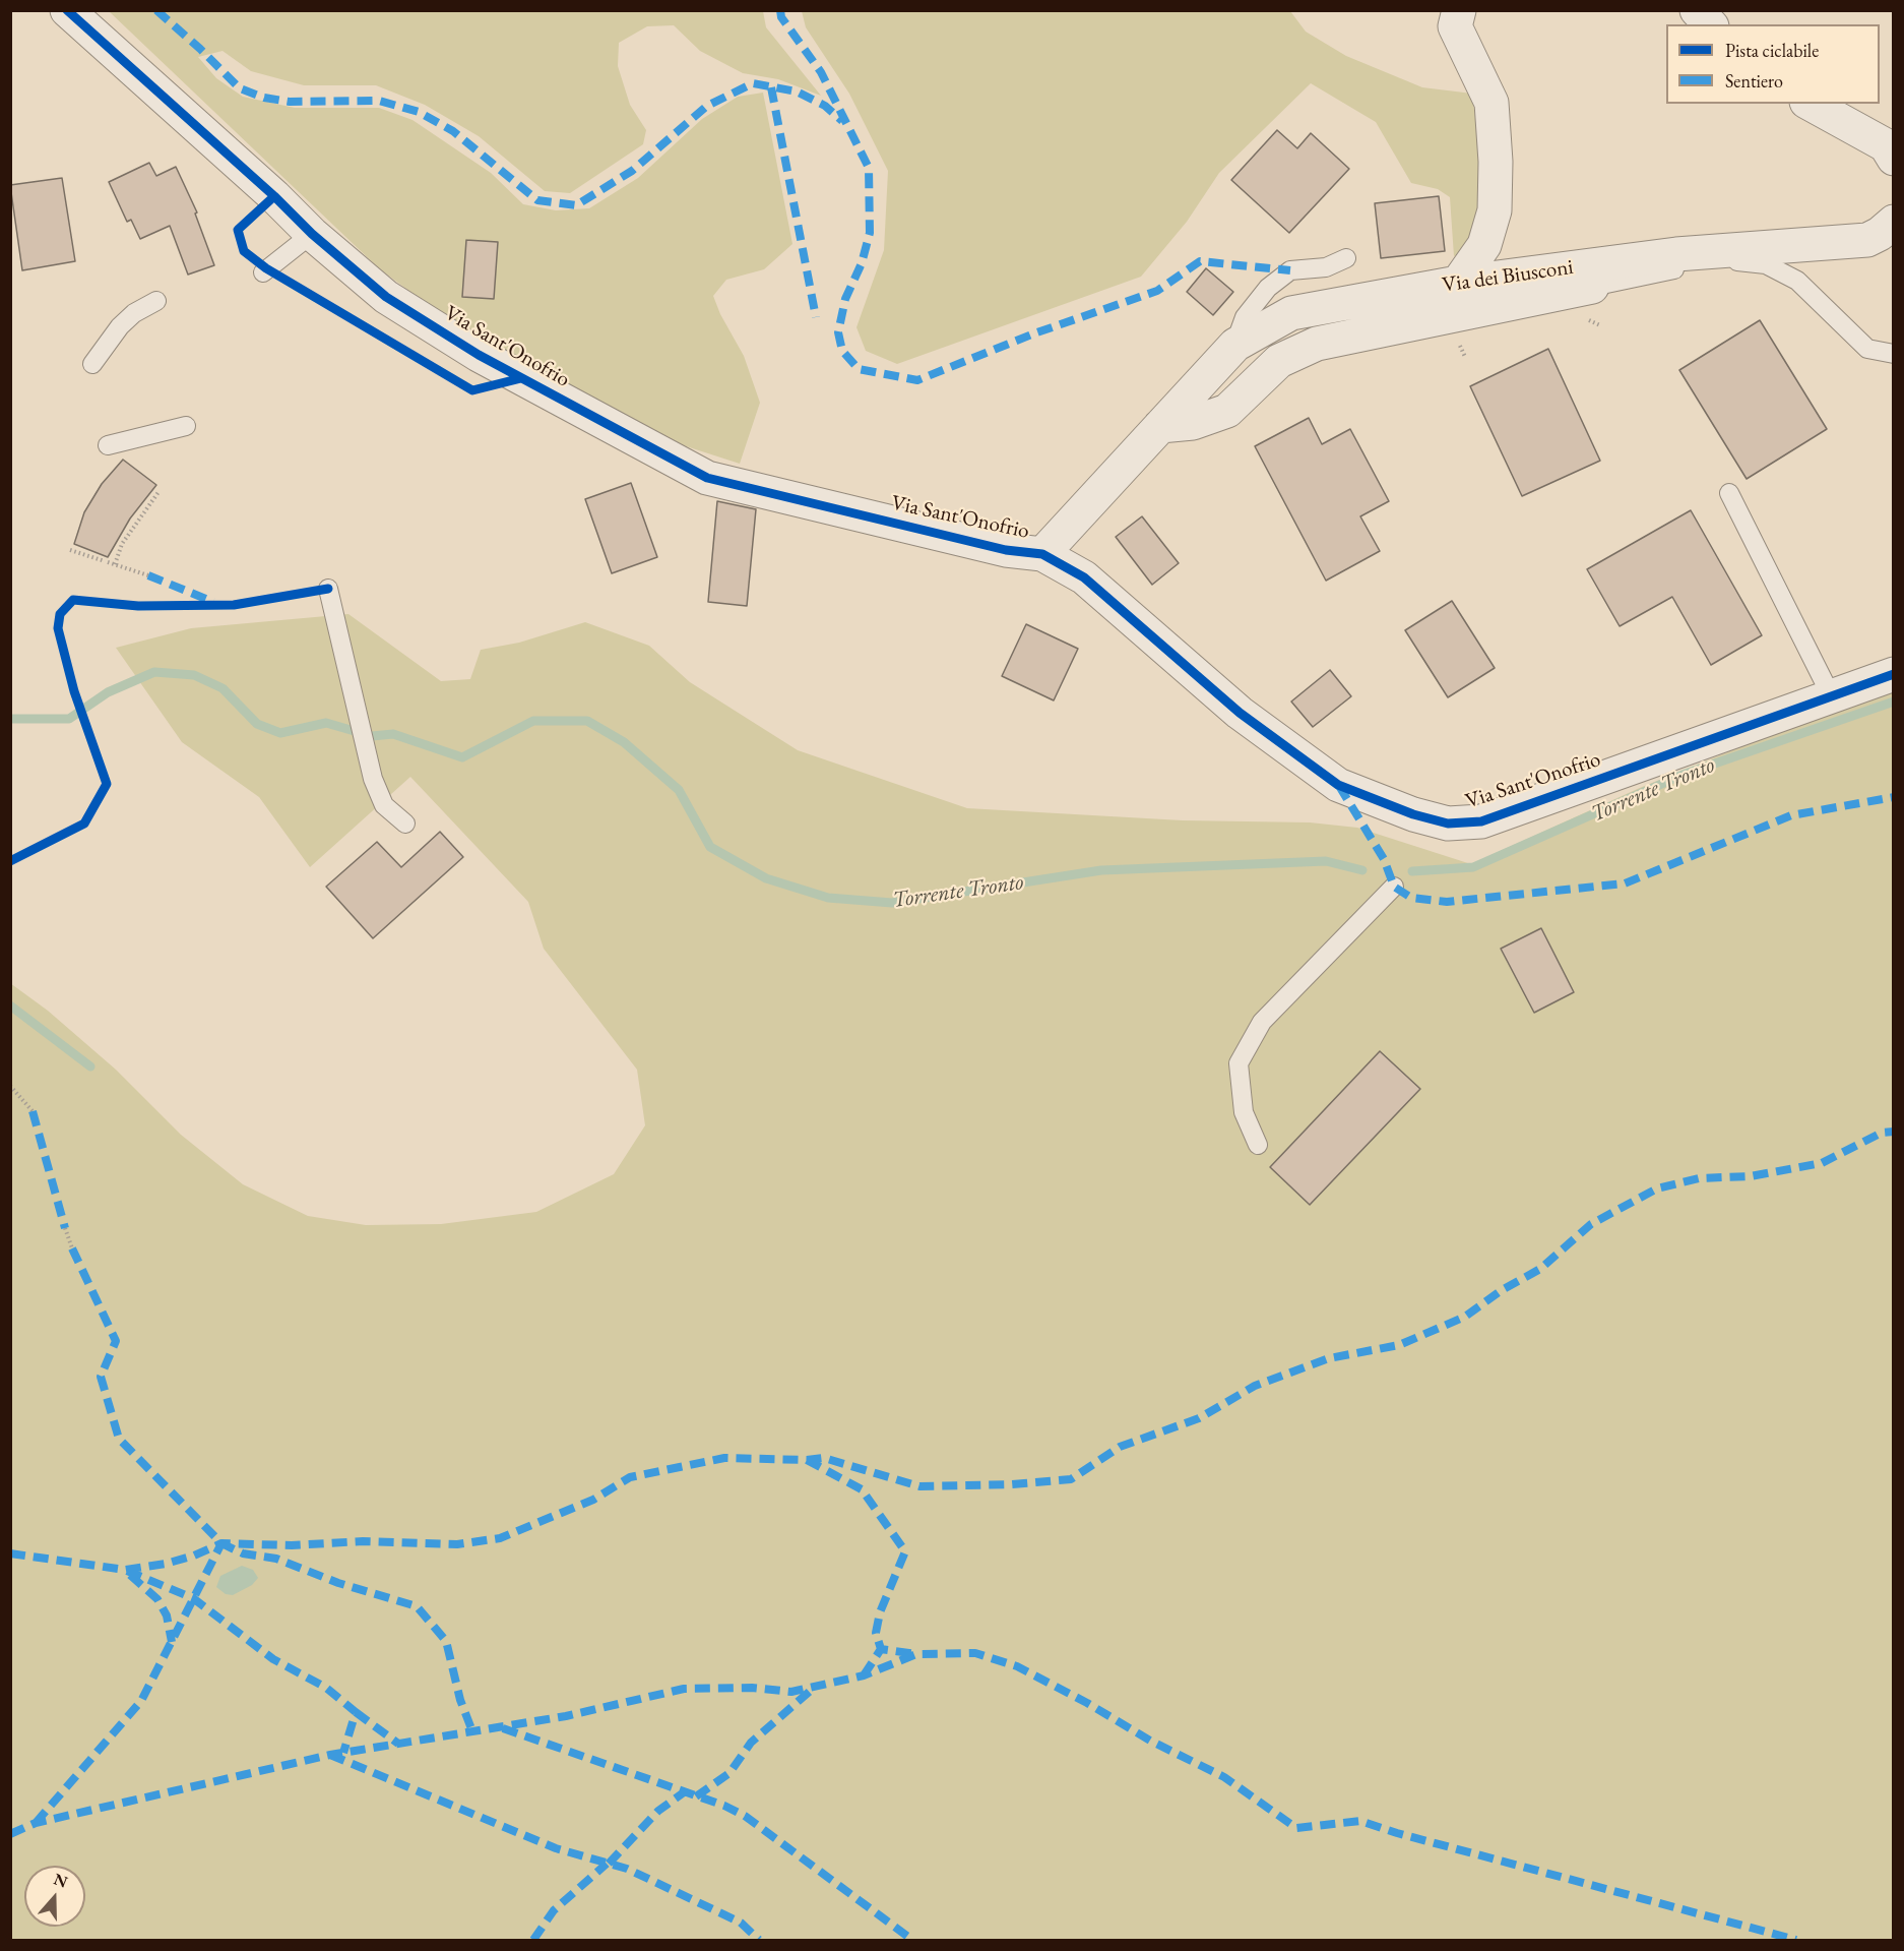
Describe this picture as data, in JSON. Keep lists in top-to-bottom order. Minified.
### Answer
{"streets":{"street":["Via dei Biusconi","Via Sant'Onofrio"]},"crossings":[["Via dei Biusconi","Via Sant'Onofrio"]],"water":["Torrente Tronto"],"legend":["Pista ciclabile","Sentiero"],"north":"top"}
